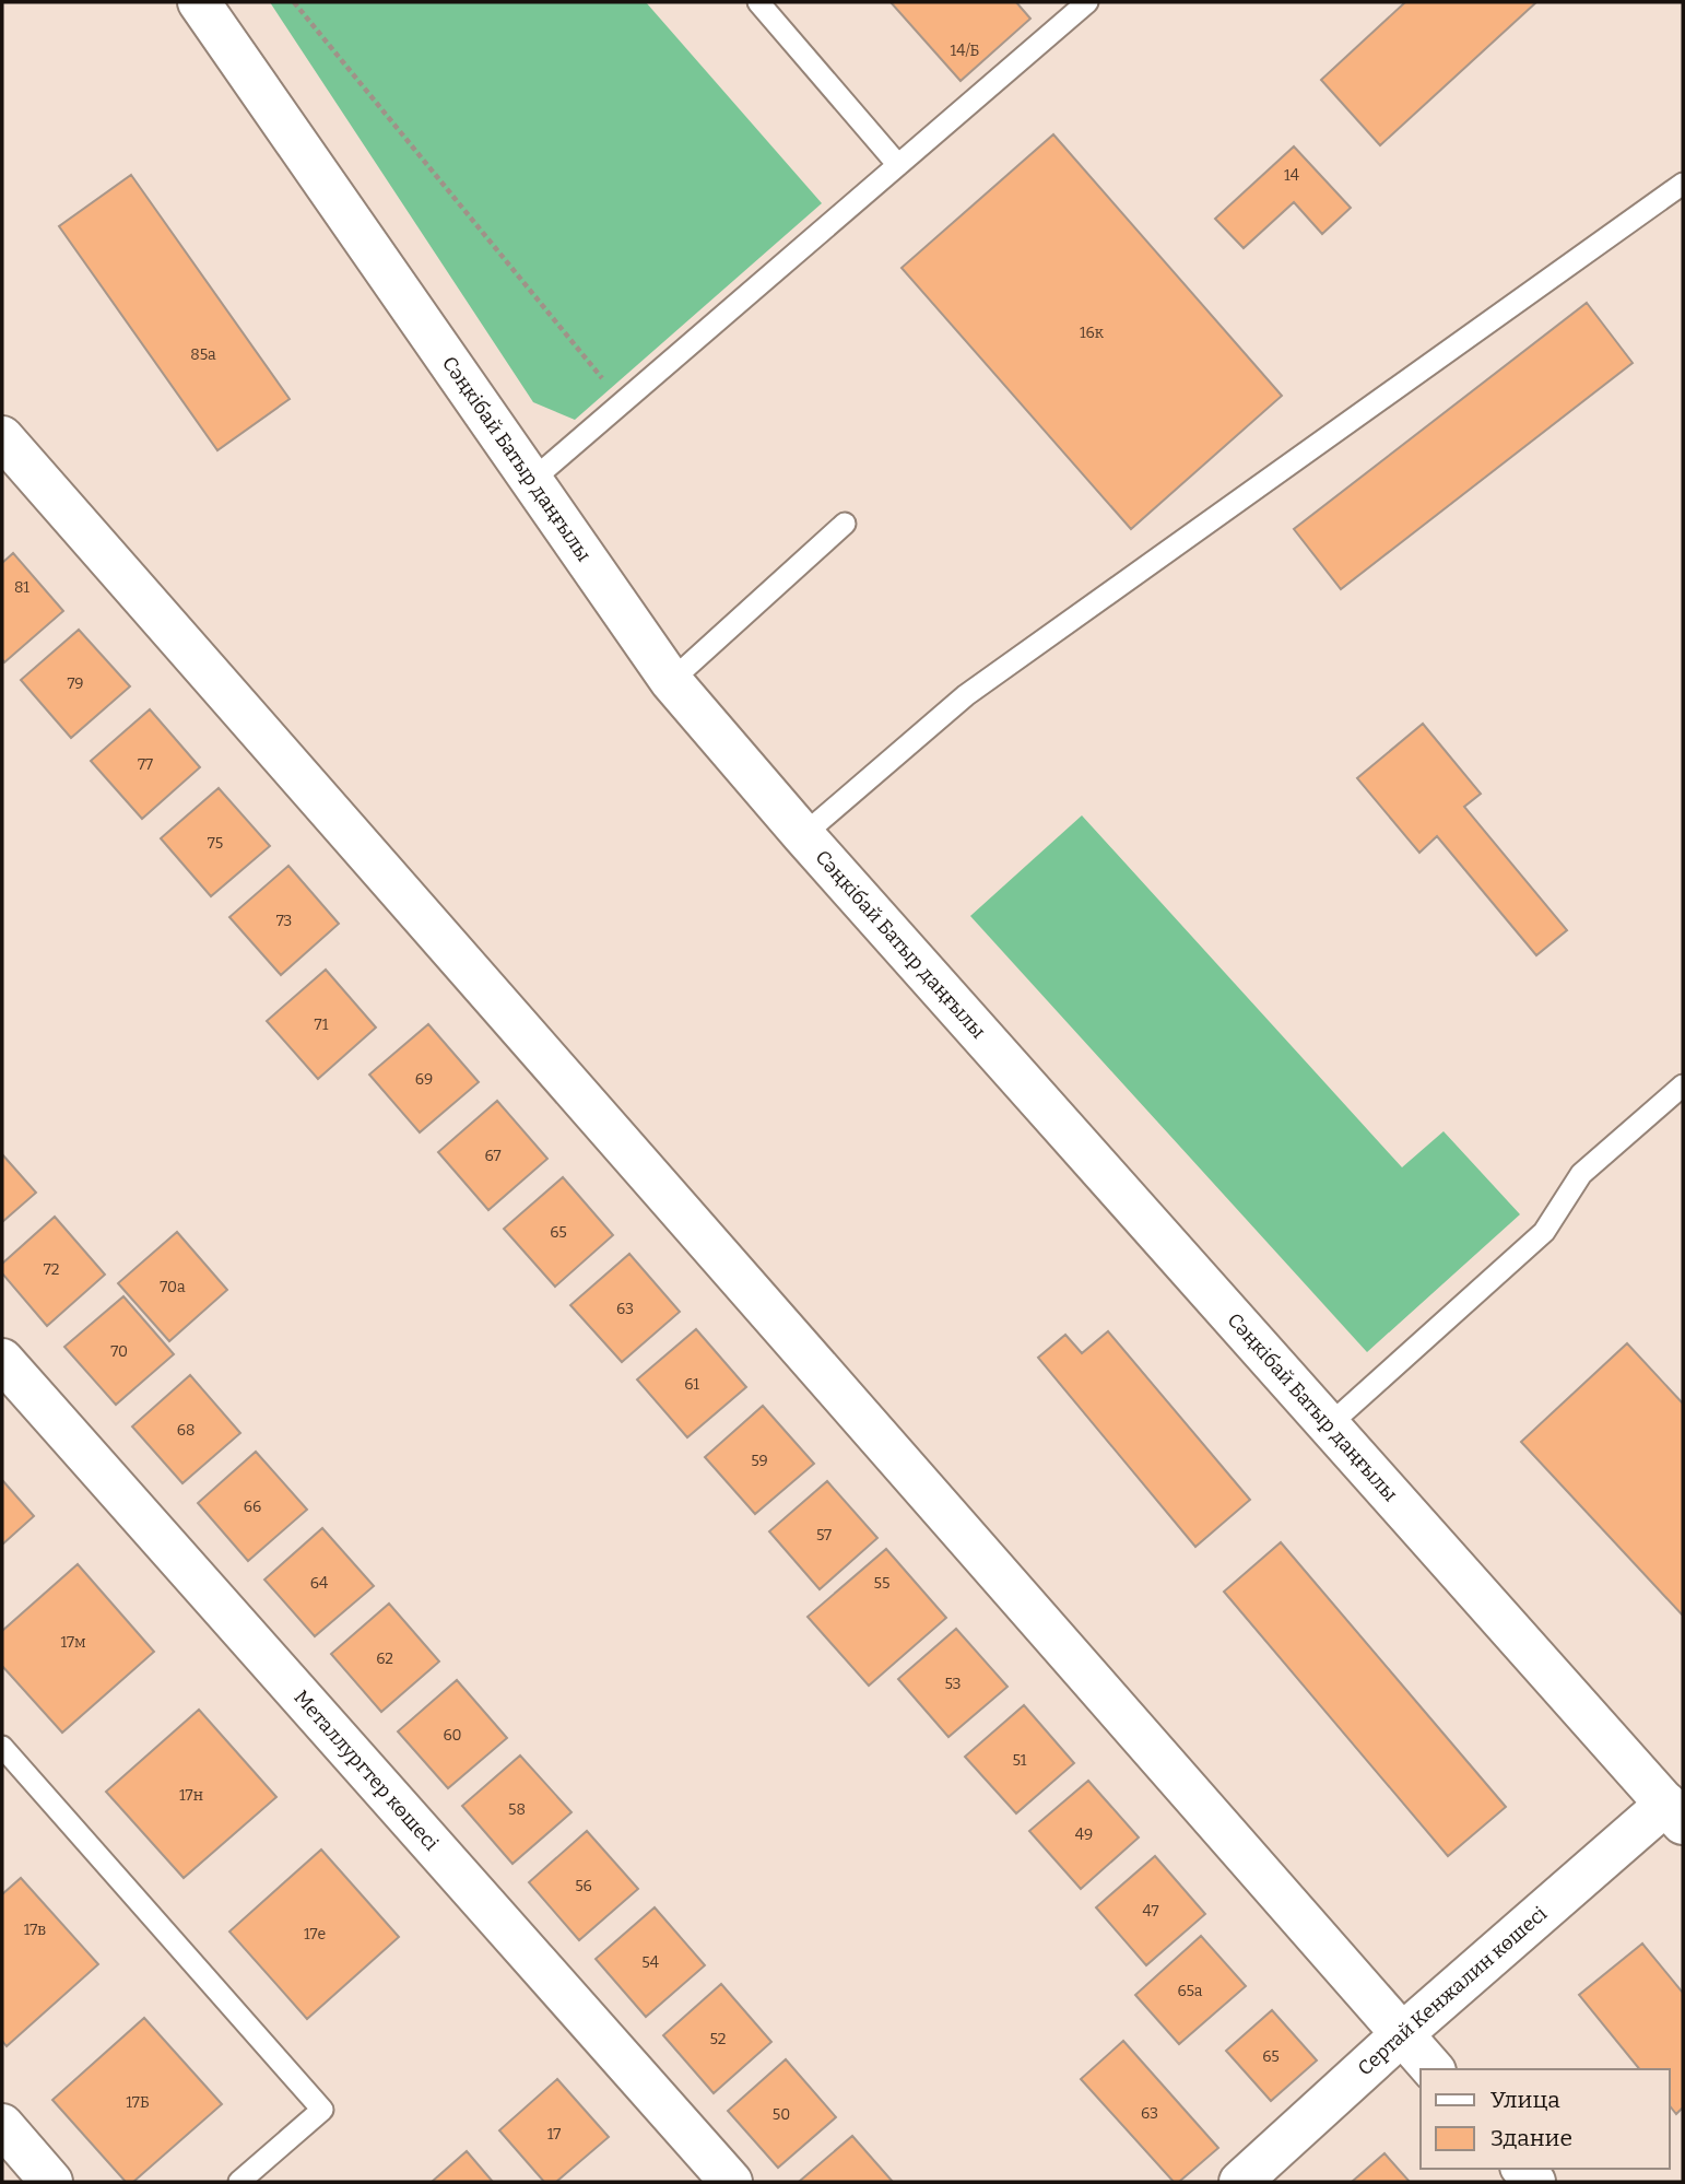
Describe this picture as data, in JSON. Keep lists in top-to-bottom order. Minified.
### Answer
{"streets":{"street":["Сәңкібай Батыр даңғылы","Металлургтер көшесі","Сертай Кенжалин көшесі"]},"crossings":[["Сәңкібай Батыр даңғылы","Сертай Кенжалин көшесі"]],"house_numbers":["14/Б","14","16к","85а","81","79","77","75","73","71","69","67","65","72","70а","63","70","61","68","59","66","57","64","55","17м","62","53","60","51","17н","58","49","56","47","17в","17е","54","65а","52","65","17Б","63","50","17"],"legend":["Улица","Здание"]}
